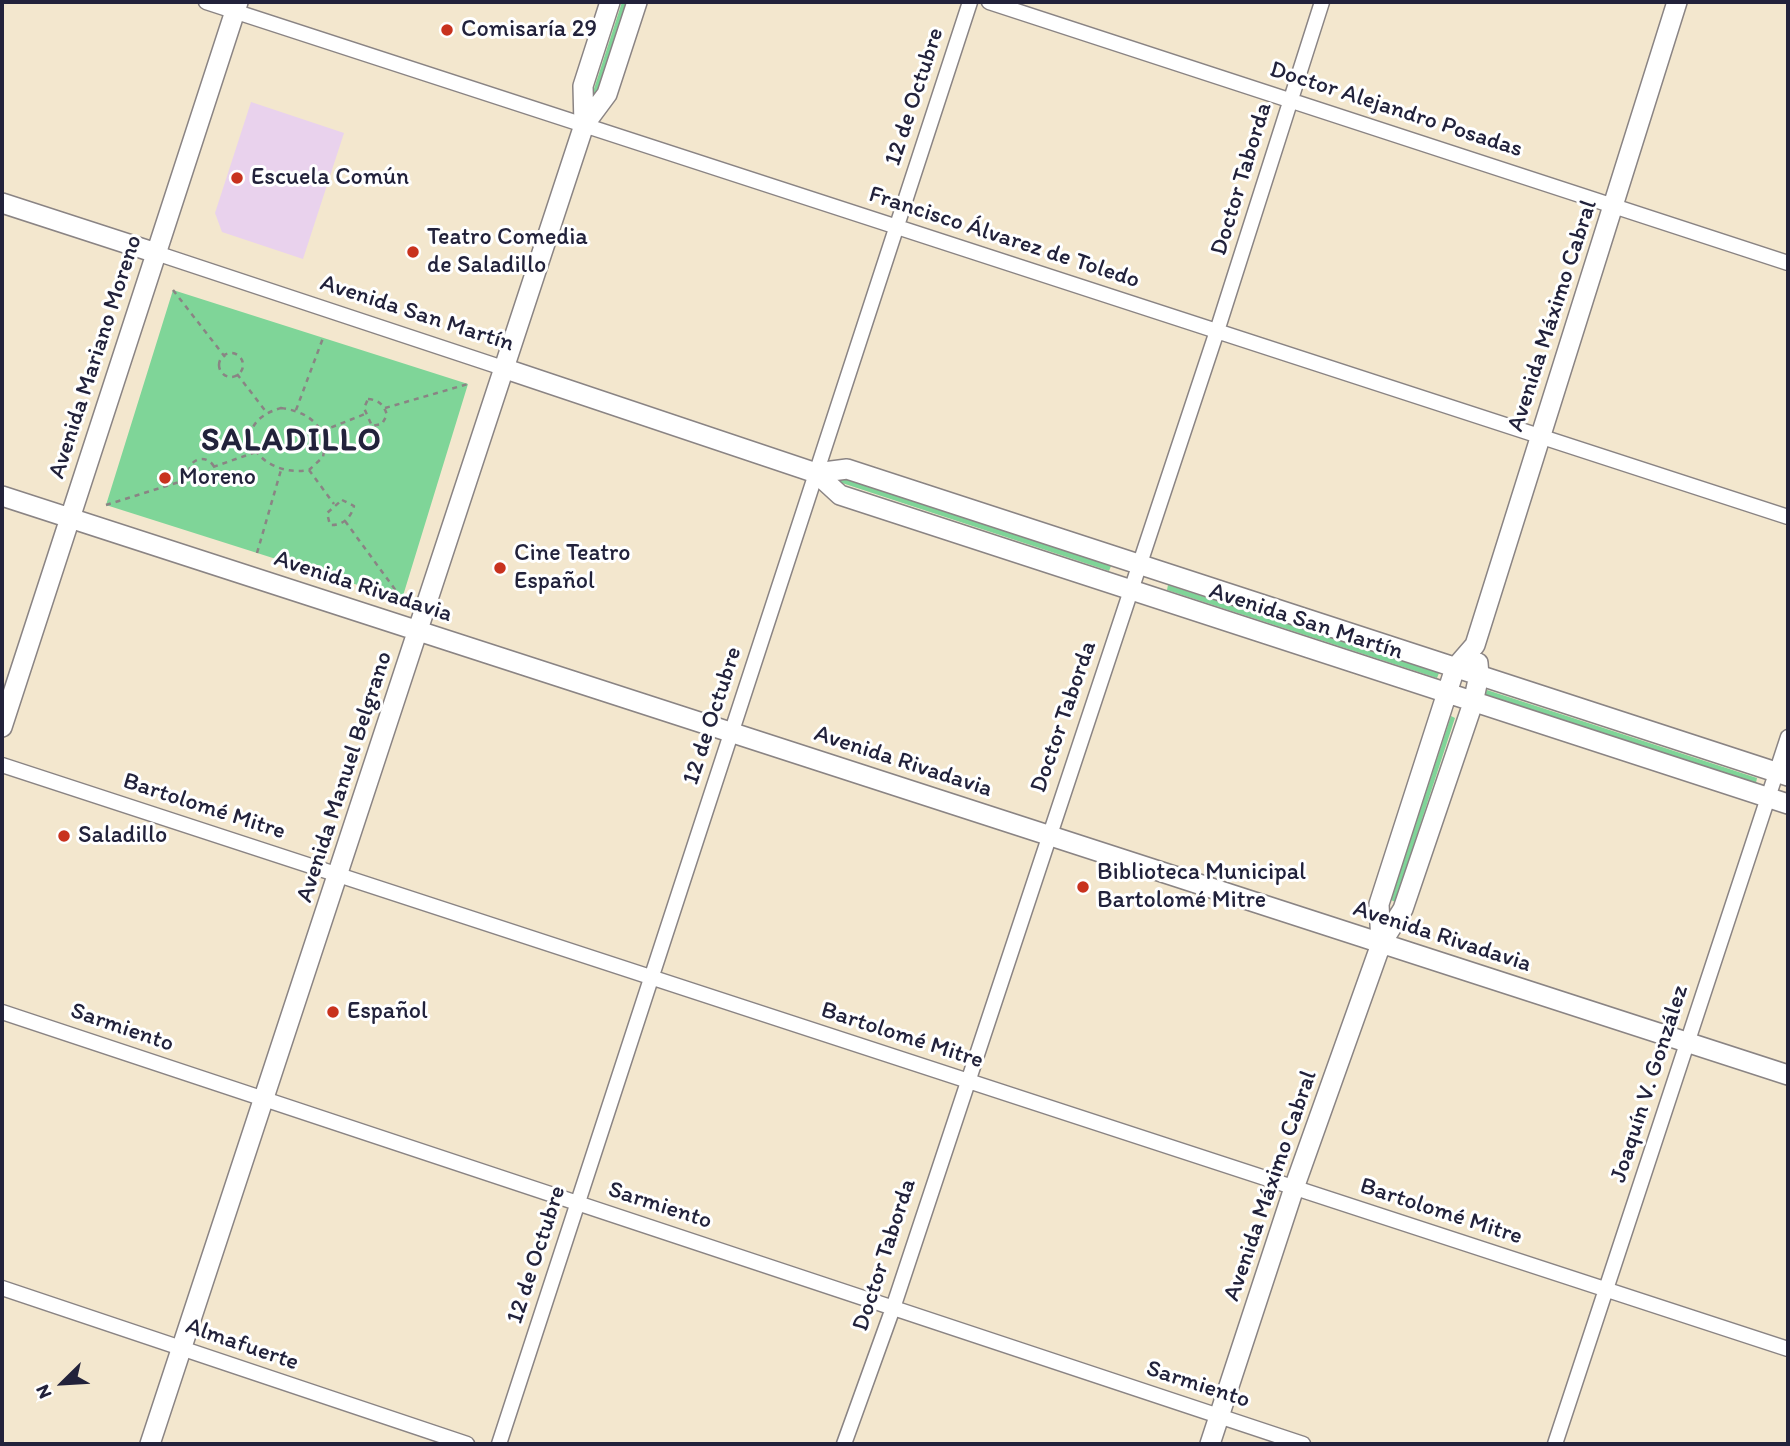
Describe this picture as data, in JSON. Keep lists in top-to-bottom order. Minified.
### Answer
{"streets":{"main road":["Avenida San Martín","Avenida Máximo Cabral","Avenida Mariano Moreno","Avenida Rivadavia","Avenida Manuel Belgrano"],"street":["12 de Octubre","Doctor Alejandro Posadas","Doctor Taborda","Francisco Álvarez de Toledo","Bartolomé Mitre","Sarmiento","Joaquín V. González","Almafuerte"]},"crossings":[["12 de Octubre","Francisco Álvarez de Toledo"],["12 de Octubre","Avenida San Martín"],["12 de Octubre","Avenida Rivadavia"],["12 de Octubre","Bartolomé Mitre"],["12 de Octubre","Sarmiento"],["Doctor Alejandro Posadas","Doctor Taborda"],["Doctor Alejandro Posadas","Avenida Máximo Cabral"],["Doctor Taborda","Francisco Álvarez de Toledo"],["Doctor Taborda","Avenida San Martín"],["Doctor Taborda","Avenida Rivadavia"],["Doctor Taborda","Bartolomé Mitre"],["Doctor Taborda","Sarmiento"],["Francisco Álvarez de Toledo","Avenida Máximo Cabral"],["Francisco Álvarez de Toledo","Avenida Mariano Moreno"],["Francisco Álvarez de Toledo","Avenida Manuel Belgrano"],["Avenida San Martín","Avenida Máximo Cabral"],["Avenida San Martín","Avenida Mariano Moreno"],["Avenida San Martín","Avenida Manuel Belgrano"],["Avenida San Martín","Joaquín V. González"],["Avenida Máximo Cabral","Avenida Rivadavia"],["Avenida Máximo Cabral","Bartolomé Mitre"],["Avenida Máximo Cabral","Sarmiento"],["Avenida Mariano Moreno","Avenida Rivadavia"],["Avenida Rivadavia","Avenida Manuel Belgrano"],["Avenida Rivadavia","Joaquín V. González"],["Avenida Manuel Belgrano","Bartolomé Mitre"],["Avenida Manuel Belgrano","Sarmiento"],["Avenida Manuel Belgrano","Almafuerte"],["Bartolomé Mitre","Joaquín V. González"]],"districts":["SALADILLO"],"places":["Comisaría 29","Escuela Común","Teatro Comedia de Saladillo","Moreno","Cine Teatro Español","Saladillo","Biblioteca Municipal Bartolomé Mitre","Español"],"north":"bottom left"}
